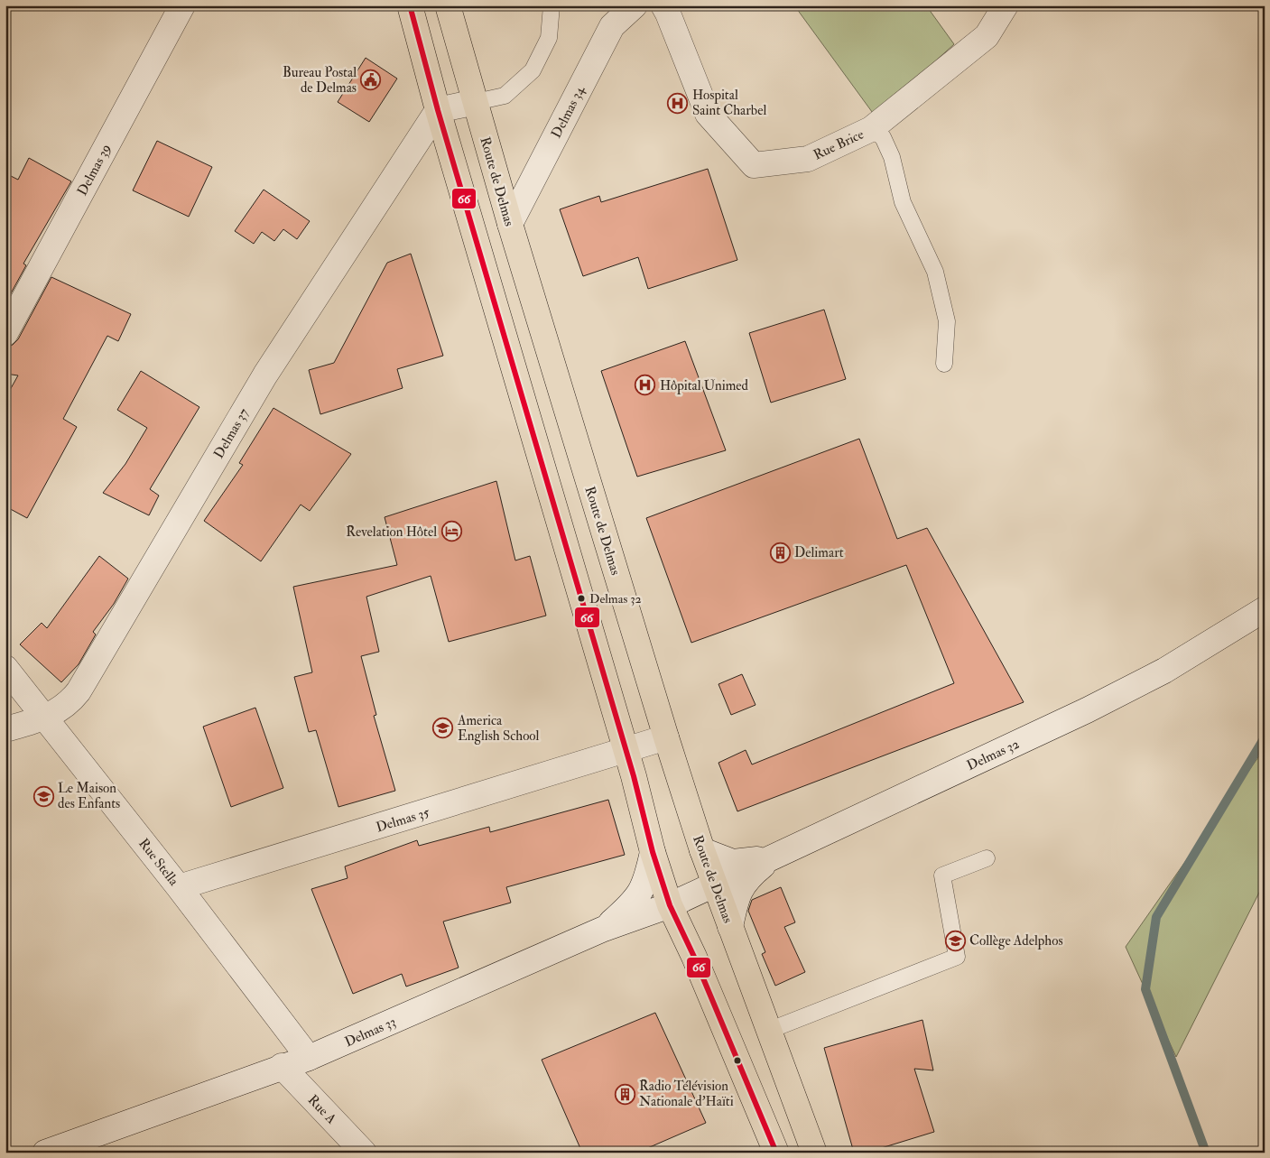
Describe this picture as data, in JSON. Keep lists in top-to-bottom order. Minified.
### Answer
{"streets":{"main road":["Route de Delmas"],"street":["Delmas 34","Rue Brice","Delmas 39","Delmas 37","Delmas 32","Delmas 35","Rue Stella","Delmas 33","Rue A"]},"crossings":[["Delmas 34","Route de Delmas"],["Route de Delmas","Delmas 32"],["Route de Delmas","Delmas 35"],["Route de Delmas","Delmas 33"],["Delmas 37","Rue Stella"],["Delmas 32","Delmas 33"],["Delmas 35","Rue Stella"],["Rue Stella","Delmas 33"],["Delmas 33","Rue A"]],"places":{"public building":["Bureau Postal de Delmas"],"hospital":["Hospital Saint Charbel","Hôpital Unimed"],"hotel":["Revelation Hôtel"],"building":["Delimart","Radio Télévision Nationale d'Haïti"],"other":["Delmas 32"],"school or university":["America English School","Le Maison des Enfants","Collège Adelphos"]},"lines":["transit line 66"]}
